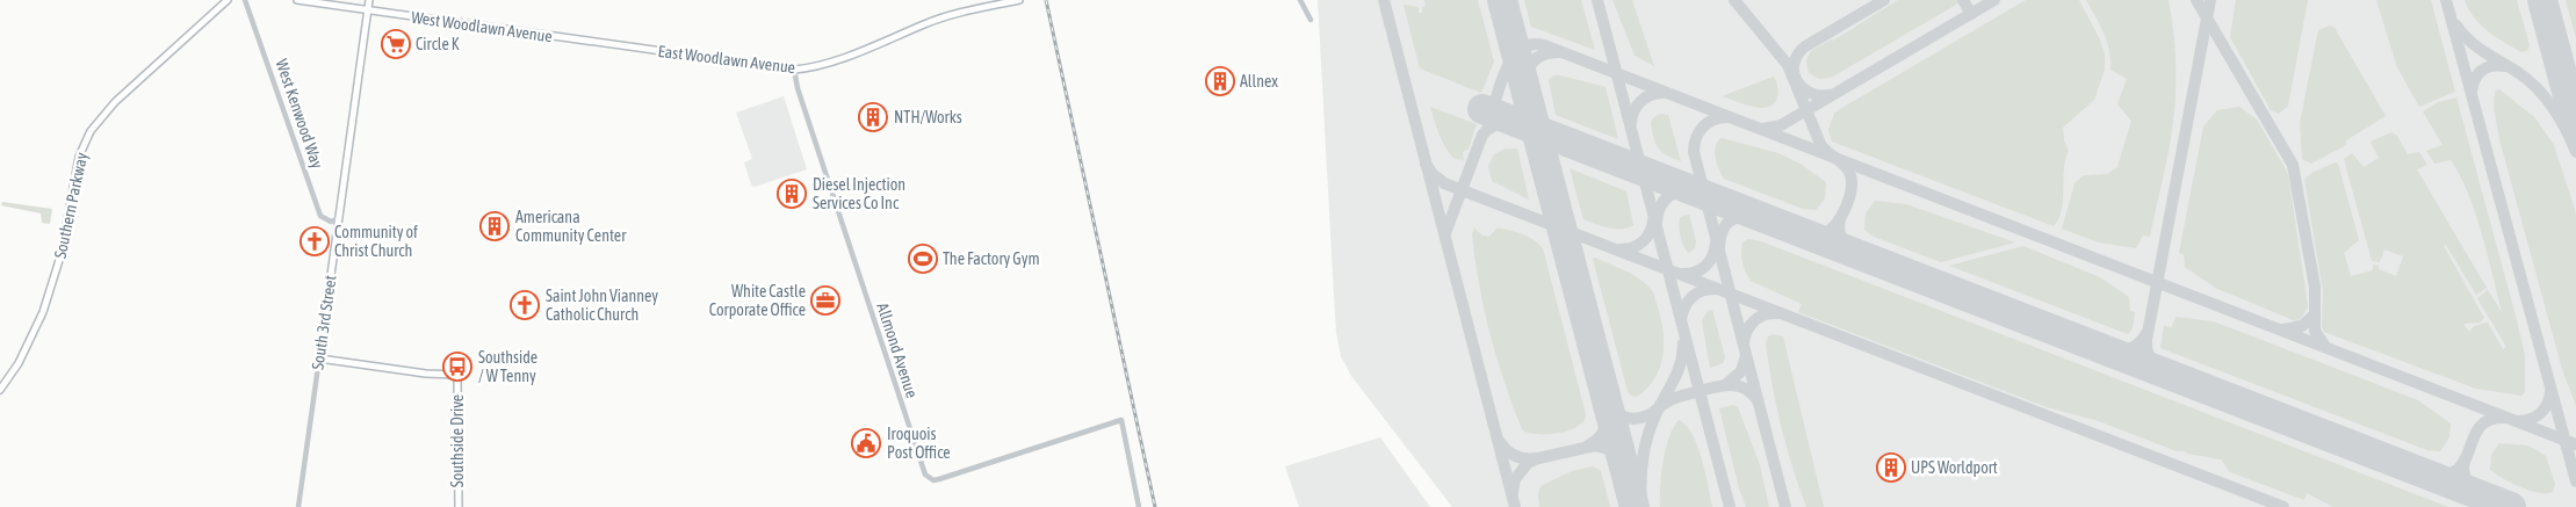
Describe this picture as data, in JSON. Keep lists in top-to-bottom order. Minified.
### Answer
{"streets":{"main road":["West Woodlawn Avenue","East Woodlawn Avenue","Southern Parkway","South 3rd Street","Southside Drive"],"street":["West Kenwood Way","Allmond Avenue"]},"crossings":[["West Woodlawn Avenue","East Woodlawn Avenue"],["West Woodlawn Avenue","South 3rd Street"],["East Woodlawn Avenue","Allmond Avenue"],["West Kenwood Way","South 3rd Street"],["South 3rd Street","Southside Drive"]],"places":{"supermarket":["Circle K"],"building":["Allnex","NTH/Works","Diesel Injection Services Co Inc","Americana Community Center","UPS Worldport"],"church":["Community of Christ Church","Saint John Vianney Catholic Church"],"sports":["The Factory Gym"],"office":["White Castle Corporate Office"],"bus stop":["Southside / W Tenny"],"public building":["Iroquois Post Office"]}}
